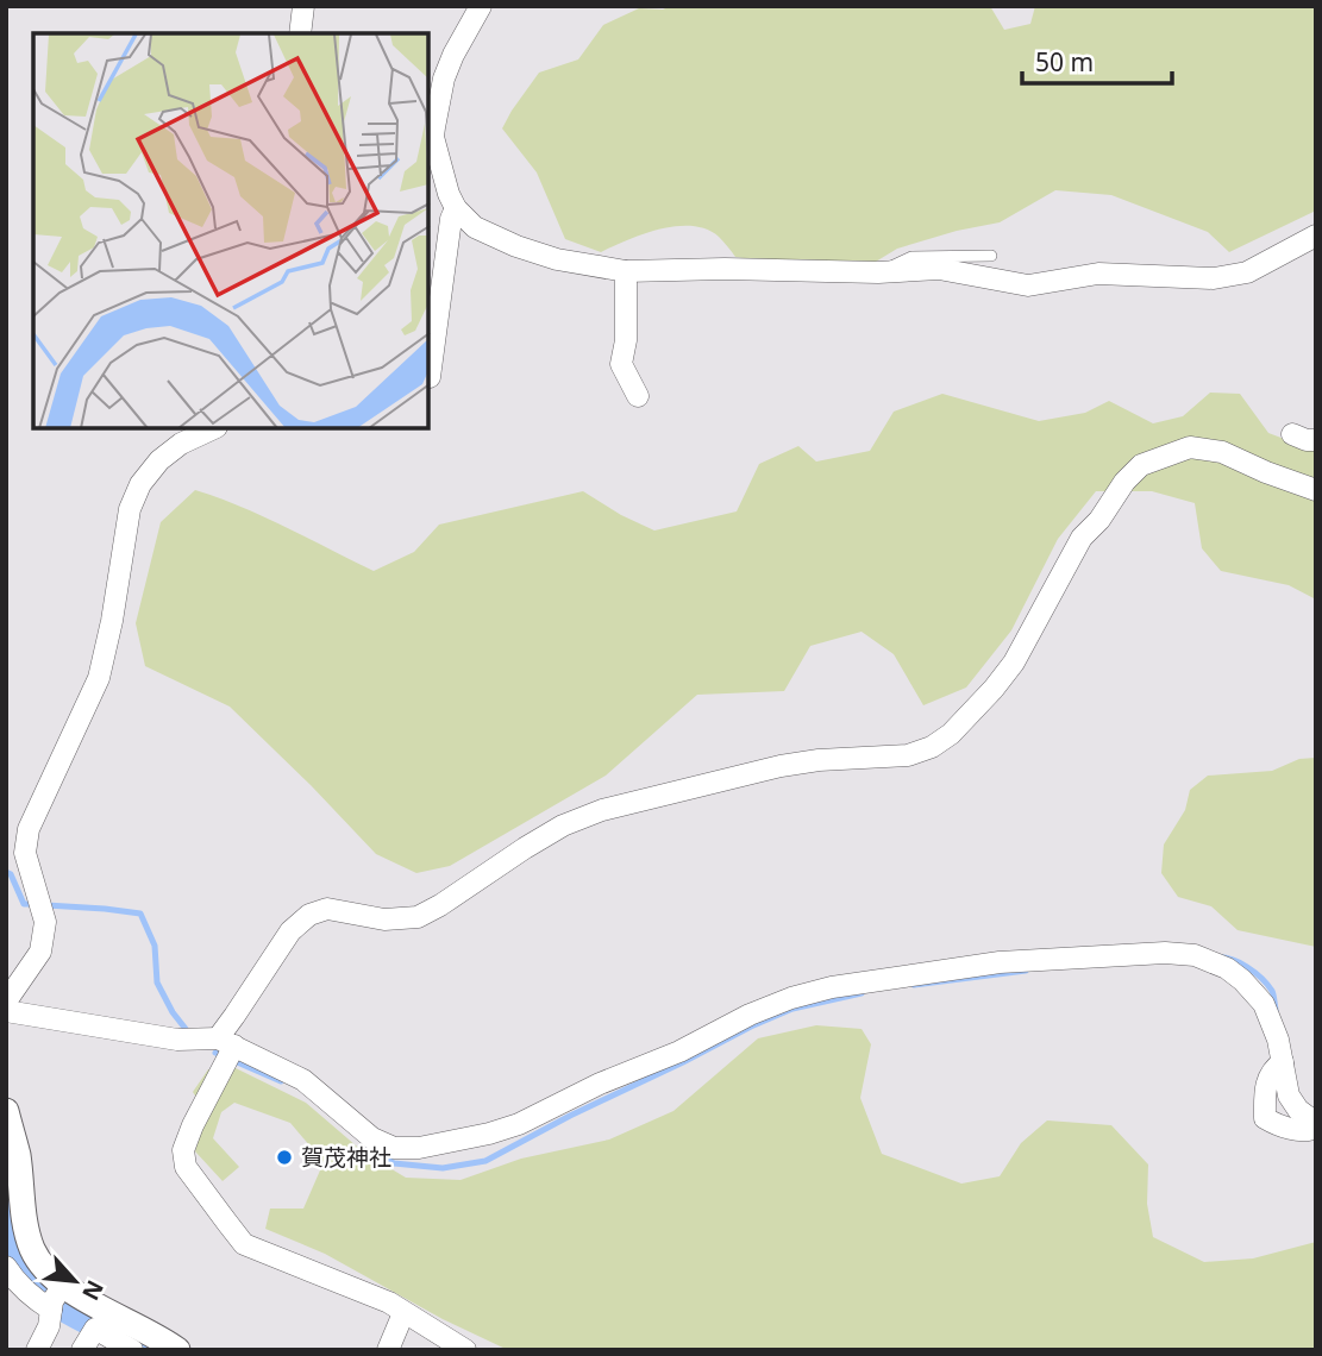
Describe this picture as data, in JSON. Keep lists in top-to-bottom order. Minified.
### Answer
{"places":["賀茂神社"],"scale_bar":"50 m","north":"bottom right"}
